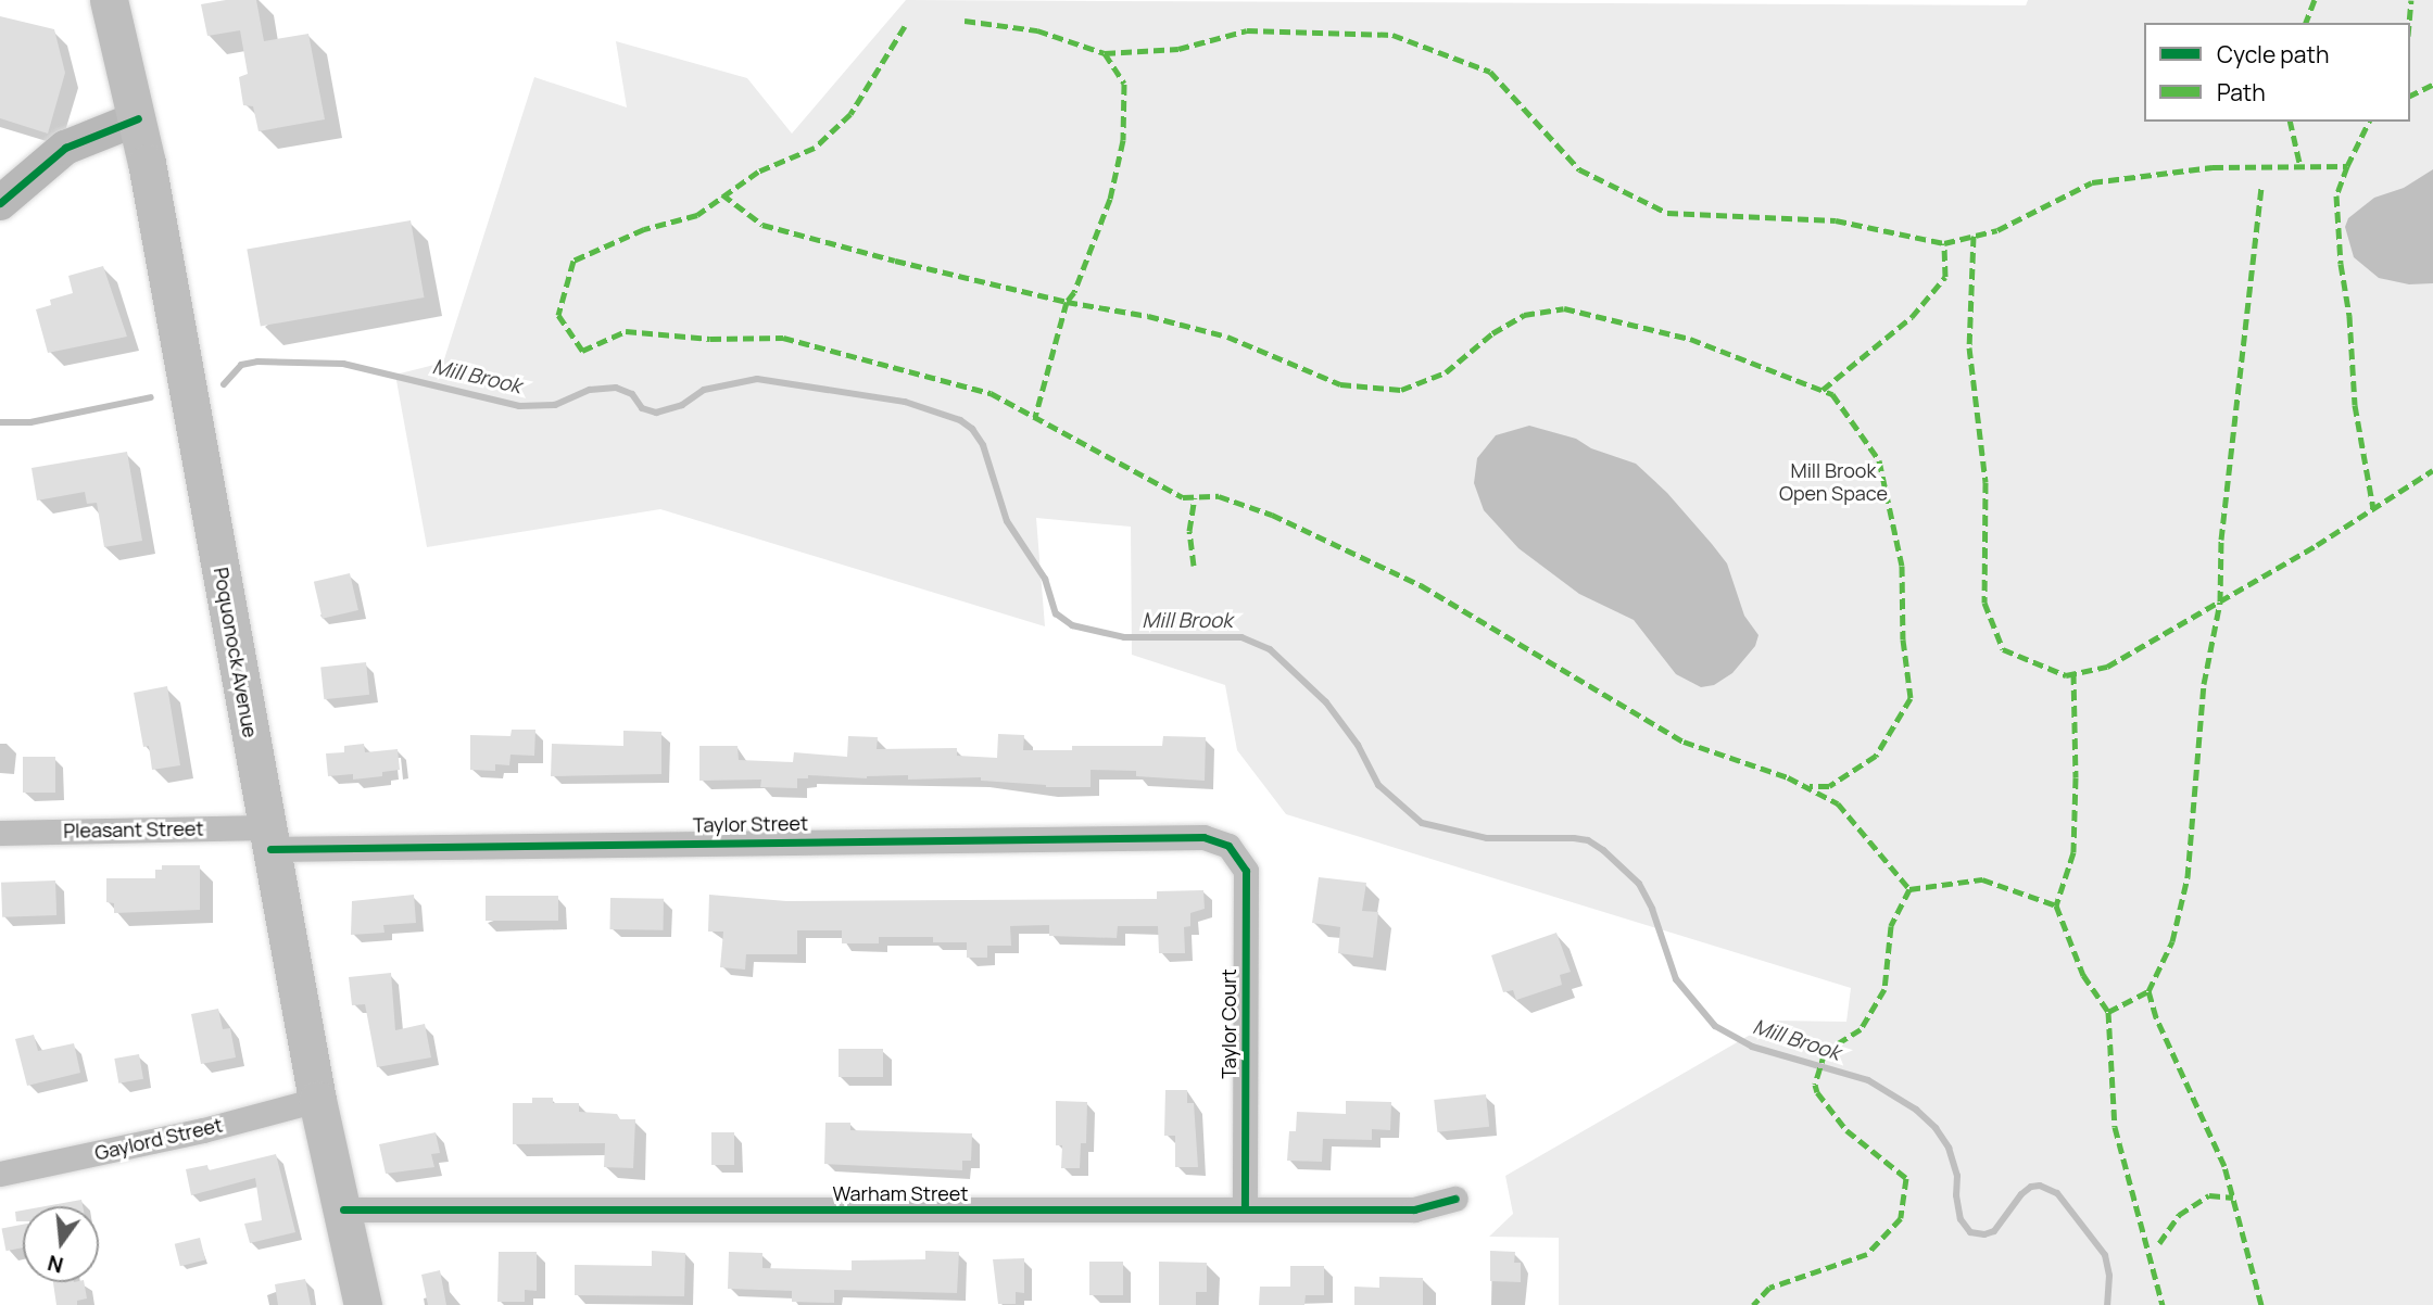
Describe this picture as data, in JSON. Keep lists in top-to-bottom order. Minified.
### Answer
{"streets":{"main road":["Poquonock Avenue"],"street":["Taylor Street","Pleasant Street","Taylor Court","Gaylord Street","Warham Street"]},"crossings":[["Poquonock Avenue","Taylor Street"],["Poquonock Avenue","Pleasant Street"],["Poquonock Avenue","Gaylord Street"],["Poquonock Avenue","Warham Street"],["Taylor Street","Pleasant Street"],["Taylor Street","Taylor Court"],["Taylor Court","Warham Street"]],"water":["Mill Brook"],"parks":["Mill Brook Open Space"],"legend":["Cycle path","Path"],"north":"bottom"}
